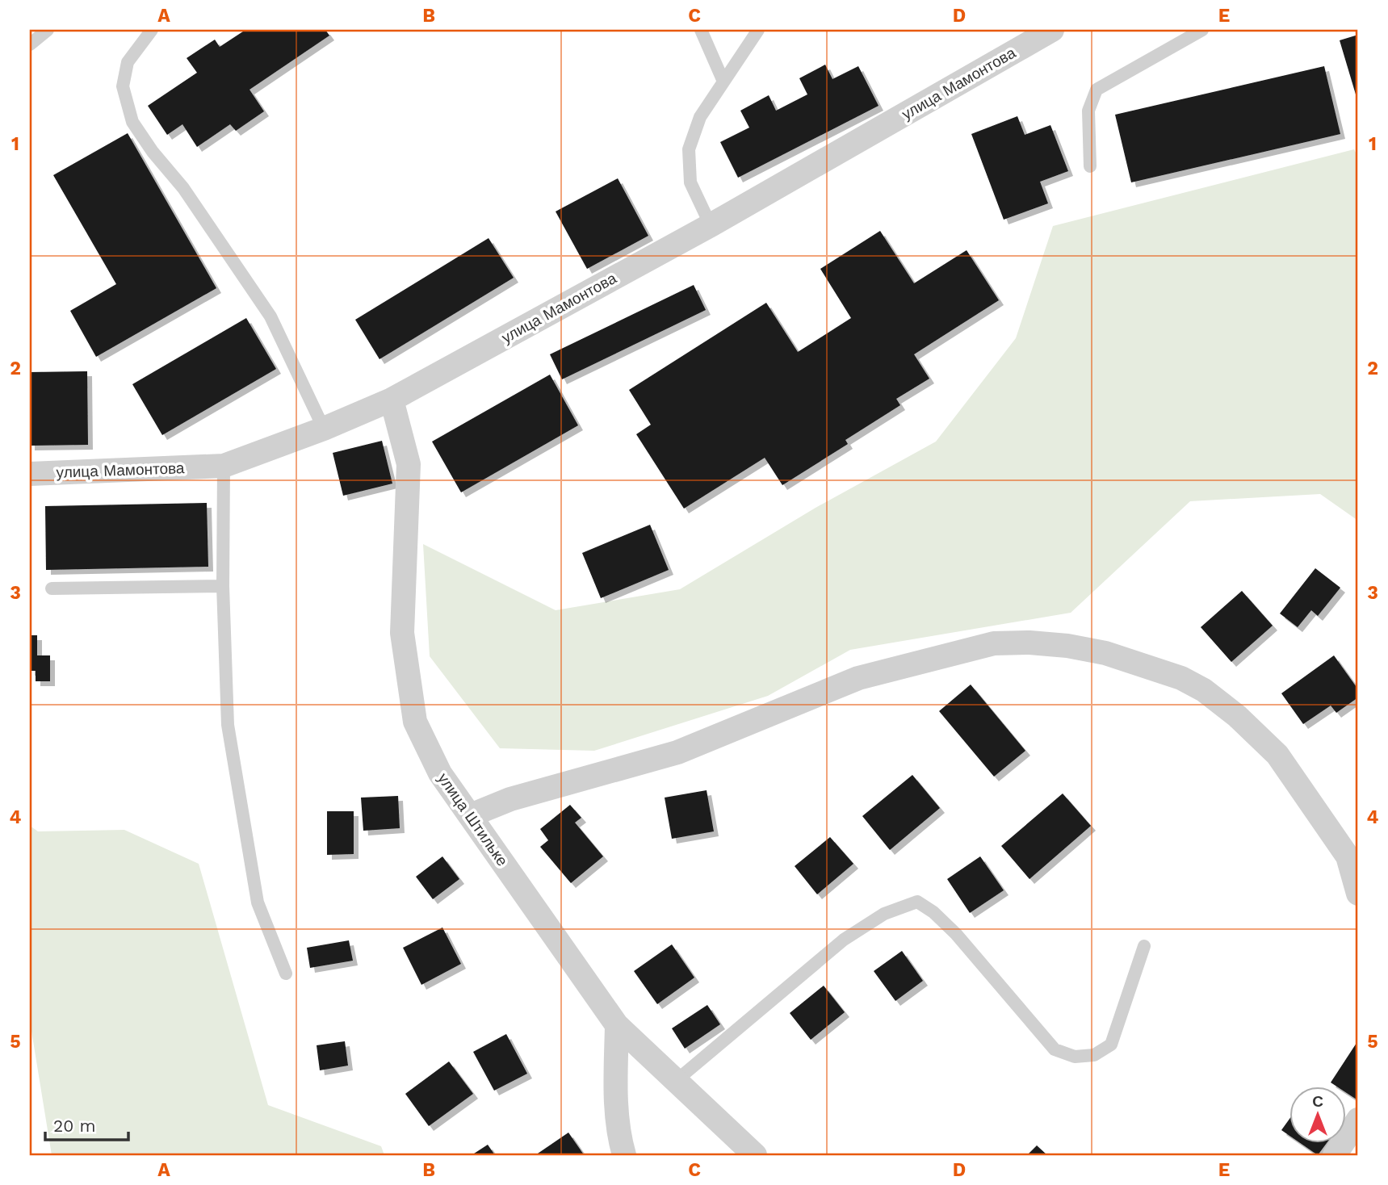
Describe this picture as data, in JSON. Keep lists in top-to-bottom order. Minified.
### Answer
{"streets":{"street":["улица Мамонтова","улица Штильке"]},"crossings":[["улица Мамонтова","улица Штильке"]],"scale_bar":"20 m","north":"top","grid":{"columns":["A","B","C","D","E"],"rows":["1","2","3","4","5"]}}
